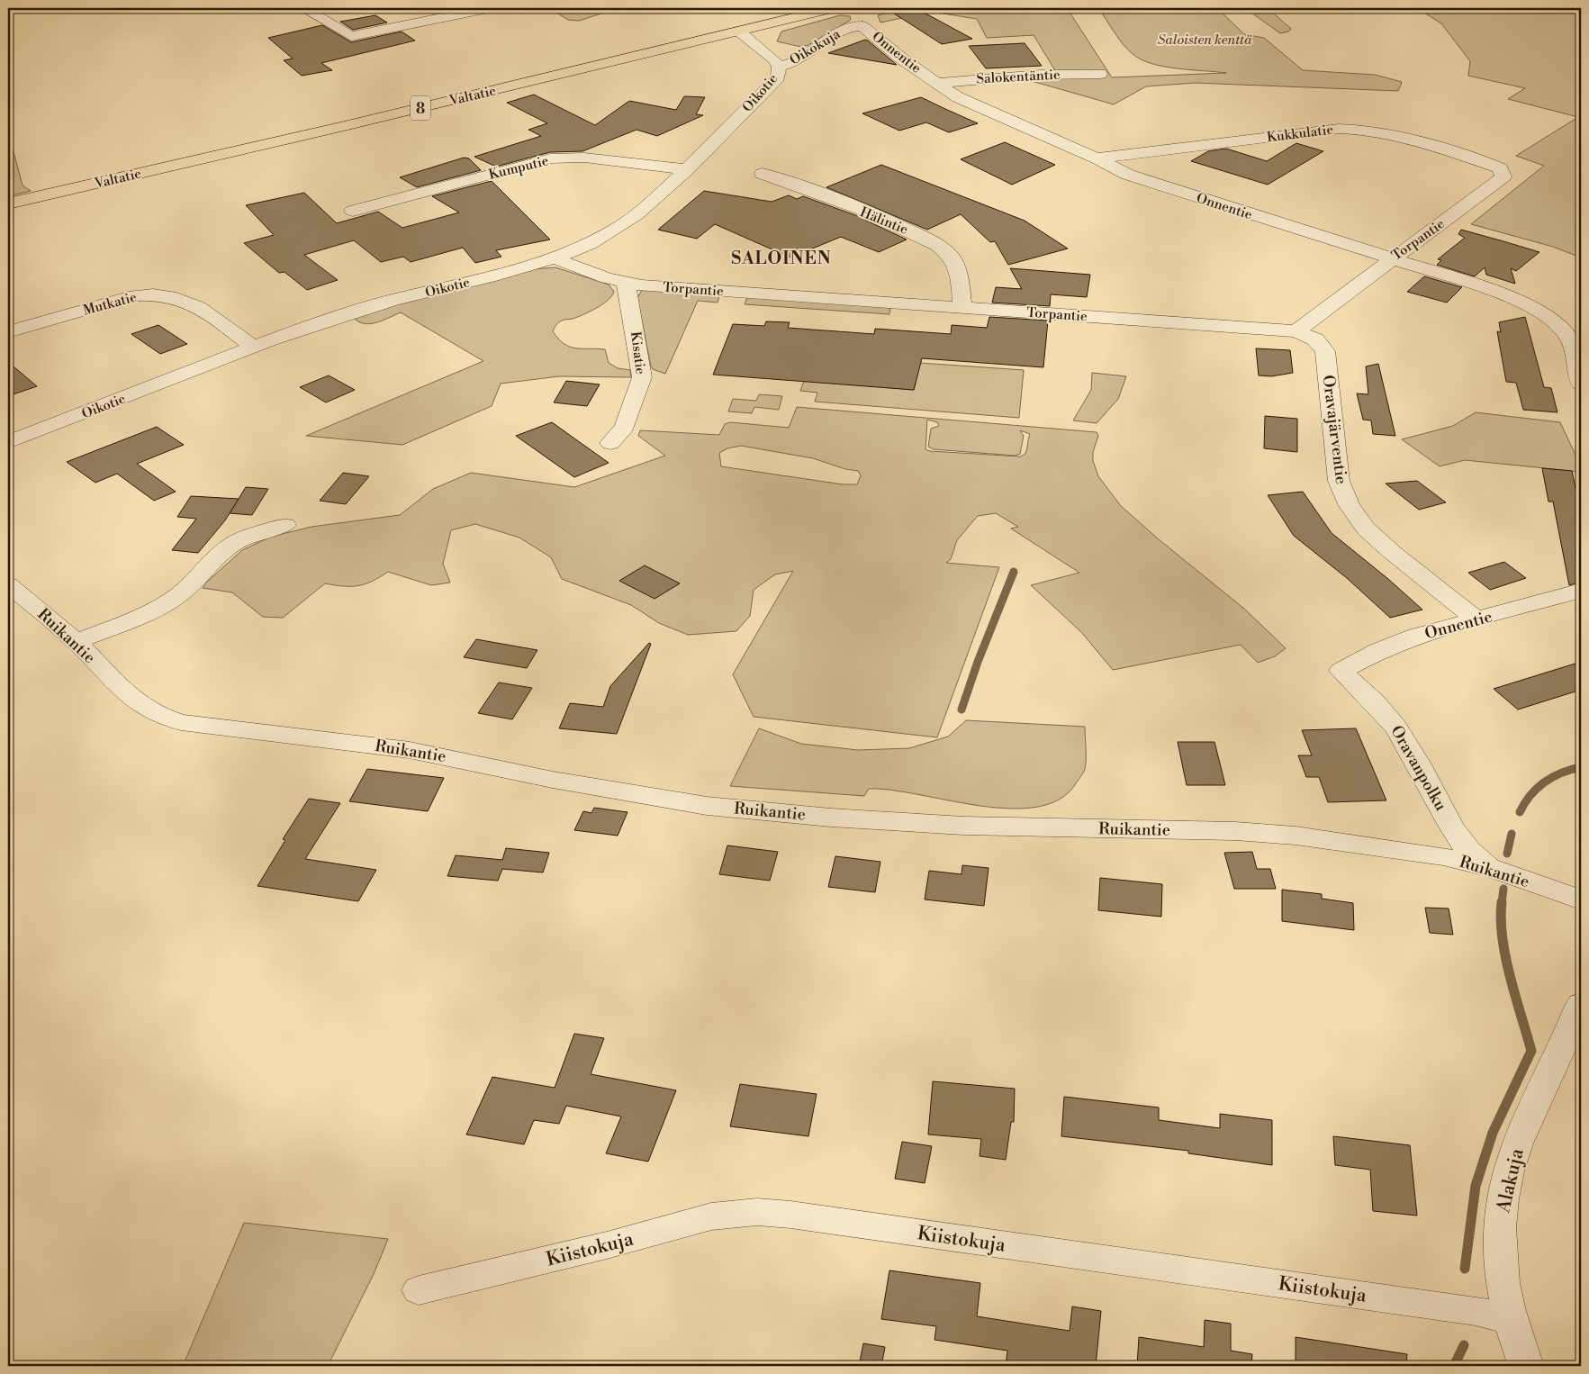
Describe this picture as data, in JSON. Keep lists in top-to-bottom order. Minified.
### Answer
{"streets":{"highway":["Valtatie","8"],"street":["Oikokuja","Onnentie","Salokentäntie","Oikotie","Kukkulatie","Kumputie","Hälintie","Torpantie","Mutkatie","Kisatie","Oravajärventie","Ruikantie","Oravanpolku","Alakuja","Kiistokuja"]},"crossings":[["Oikokuja","Onnentie"],["Oikokuja","Oikotie"],["Onnentie","Salokentäntie"],["Onnentie","Kukkulatie"],["Onnentie","Torpantie"],["Onnentie","Oravajärventie"],["Onnentie","Oravanpolku"],["Oikotie","Valtatie"],["Oikotie","Kumputie"],["Oikotie","Torpantie"],["Oikotie","Mutkatie"],["Kukkulatie","Torpantie"],["Hälintie","Torpantie"],["Torpantie","Kisatie"],["Torpantie","Oravajärventie"],["Ruikantie","Oravanpolku"],["Alakuja","Kiistokuja"]],"districts":["SALOINEN"],"parks":["Saloisten kenttä"]}
